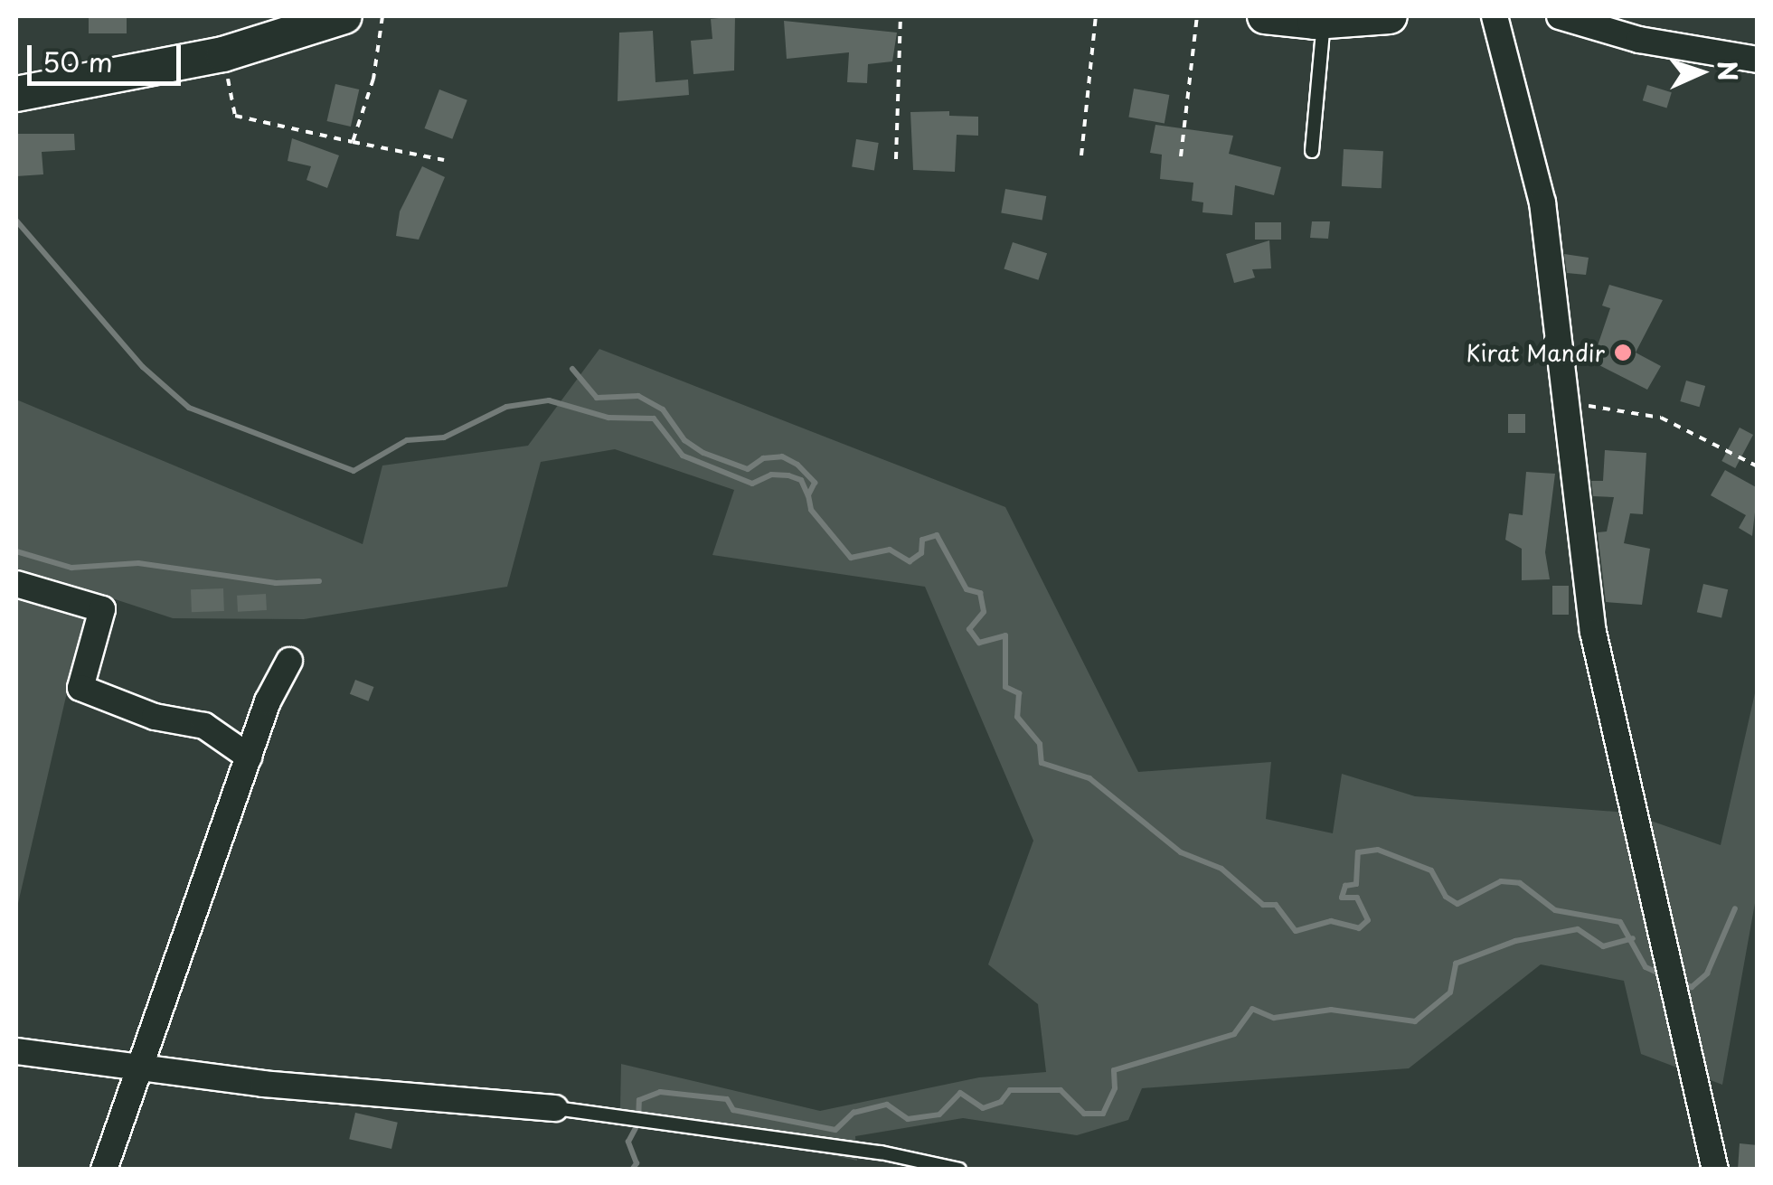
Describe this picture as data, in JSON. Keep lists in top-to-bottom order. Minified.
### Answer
{"places":["Kirat Mandir"],"scale_bar":"50 m","north":"right"}
